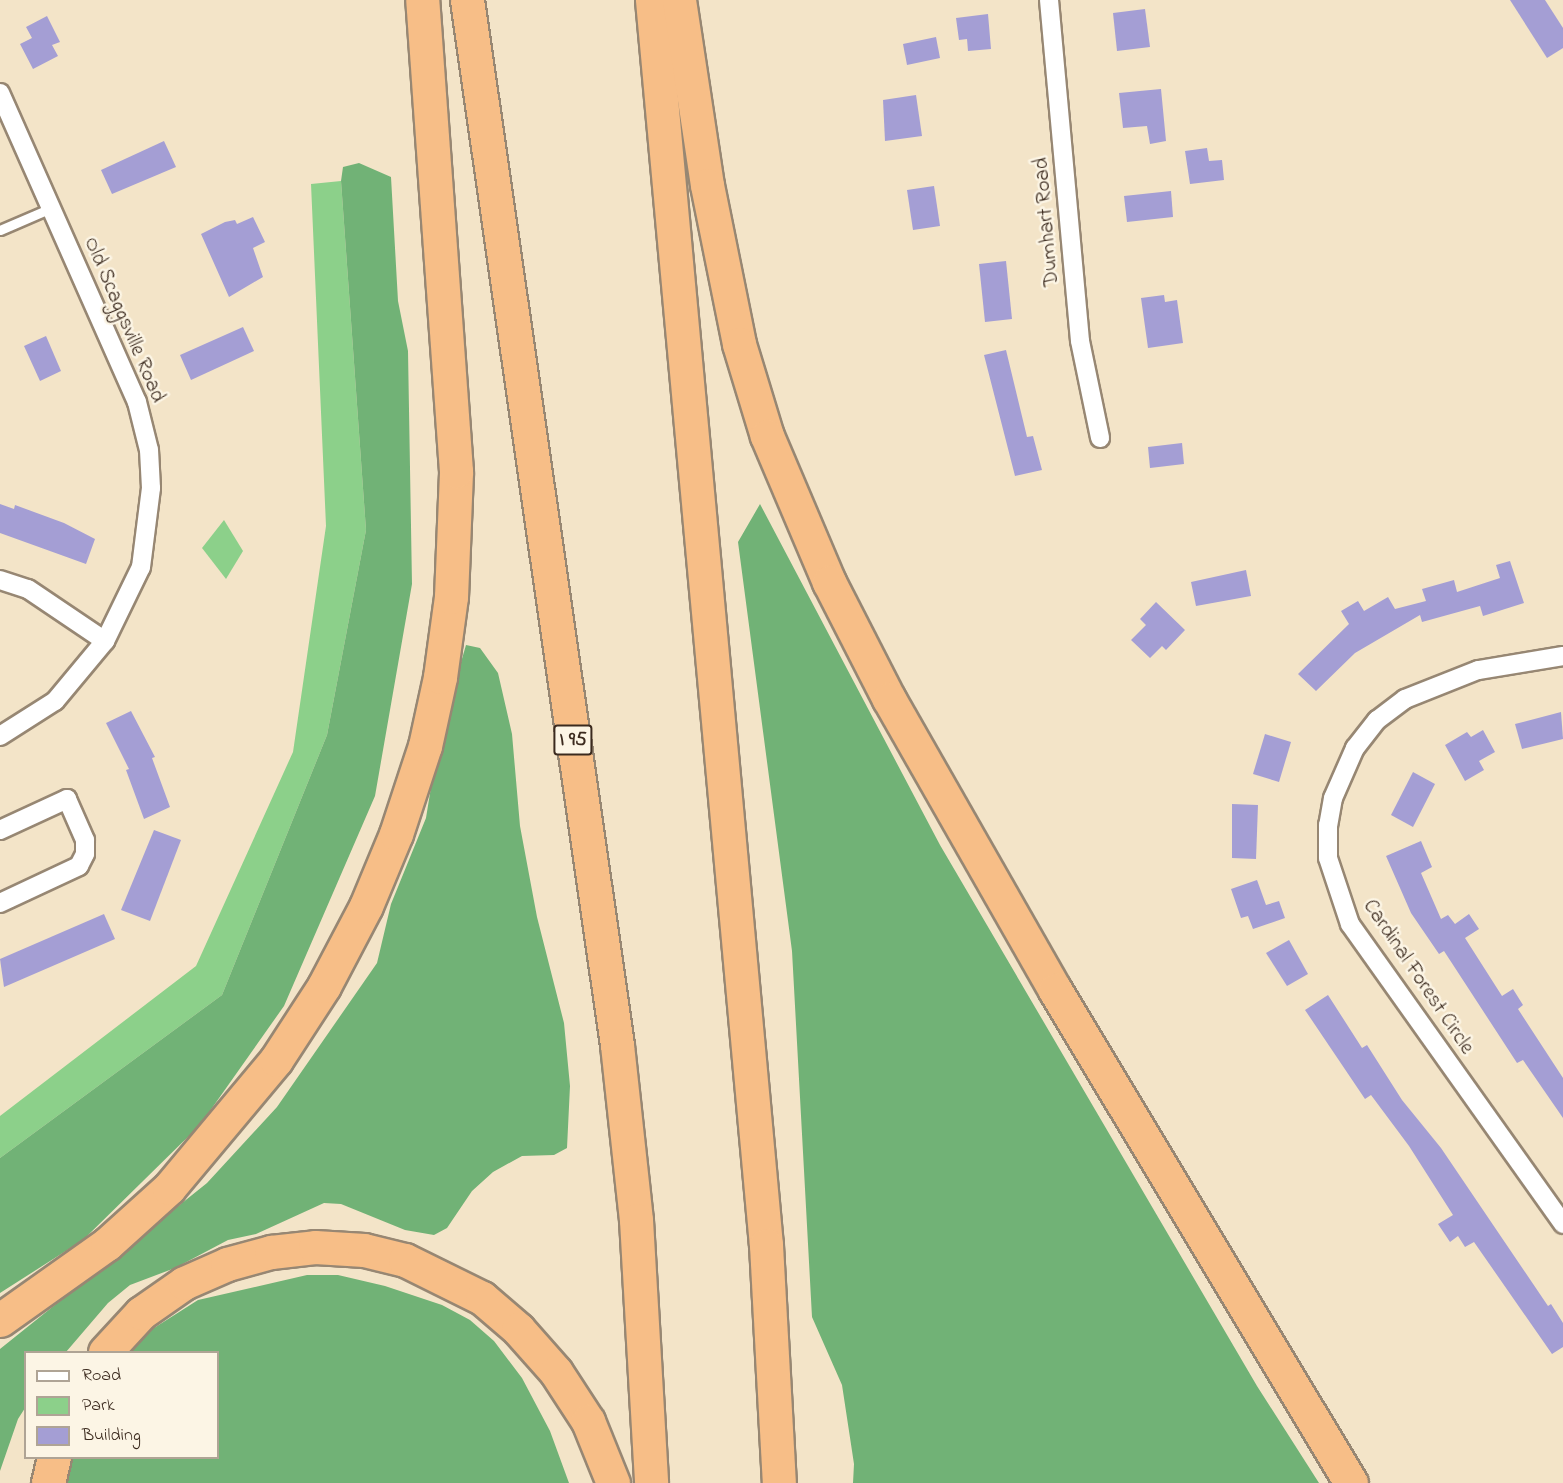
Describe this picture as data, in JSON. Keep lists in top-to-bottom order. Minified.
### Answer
{"streets":{"highway":["I 95"],"street":["Dumhart Road","Old Scaggsville Road","Cardinal Forest Circle"]},"legend":["Road","Park","Building"]}
